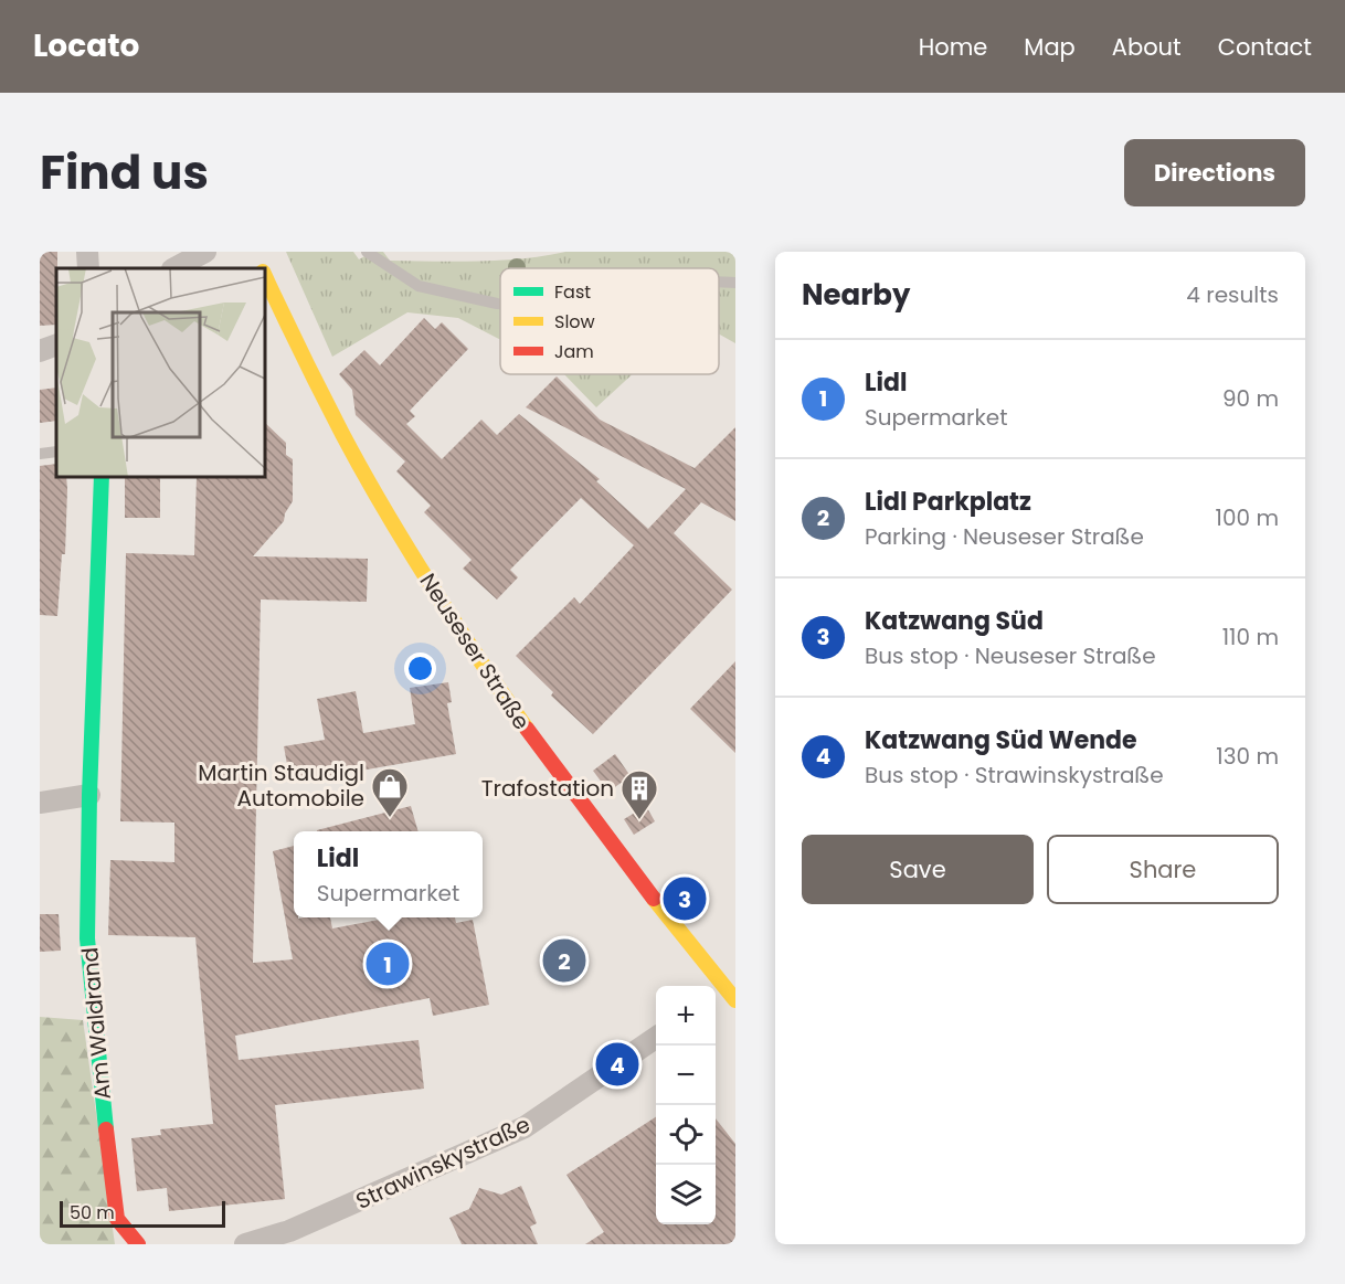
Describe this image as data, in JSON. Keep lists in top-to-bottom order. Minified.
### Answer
{"streets":{"main road":["Neuseser Straße","Am Waldrand"],"street":["Strawinskystraße"]},"places":{"shop":["Martin Staudigl Automobile"],"building":["Trafostation"]},"legend":["Fast","Slow","Jam"],"scale_bar":"50 m","page":{"header":"Locato","nav":["Home","Map","About","Contact"],"title":"Find us","buttons":["Directions",["Save","Share"]],"heading":["Nearby","4 results"],"list":[{"mark":"1","name":"Lidl","note":"Supermarket","value":"90 m"},{"mark":"2","name":"Lidl Parkplatz","note":"Parking · Neuseser Straße","value":"100 m"},{"mark":"3","name":"Katzwang Süd","note":"Bus stop · Neuseser Straße","value":"110 m"},{"mark":"4","name":"Katzwang Süd Wende","note":"Bus stop · Strawinskystraße","value":"130 m"}],"popup":["Lidl","Supermarket"],"pins":["3","2","1","4"],"map_buttons":["+","−"],"scale":"50 m"}}
